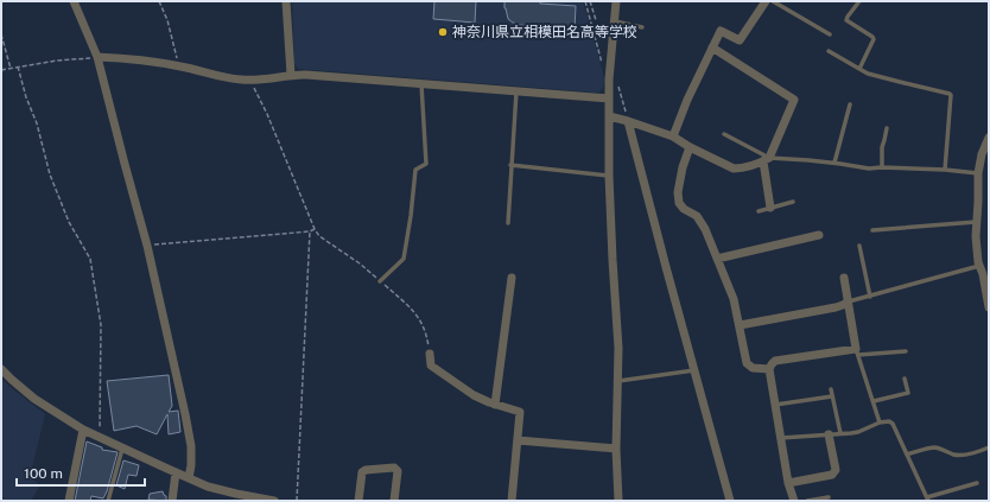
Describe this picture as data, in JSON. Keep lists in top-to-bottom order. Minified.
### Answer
{"places":["神奈川県立相模田名高等学校"],"scale_bar":"100 m"}
